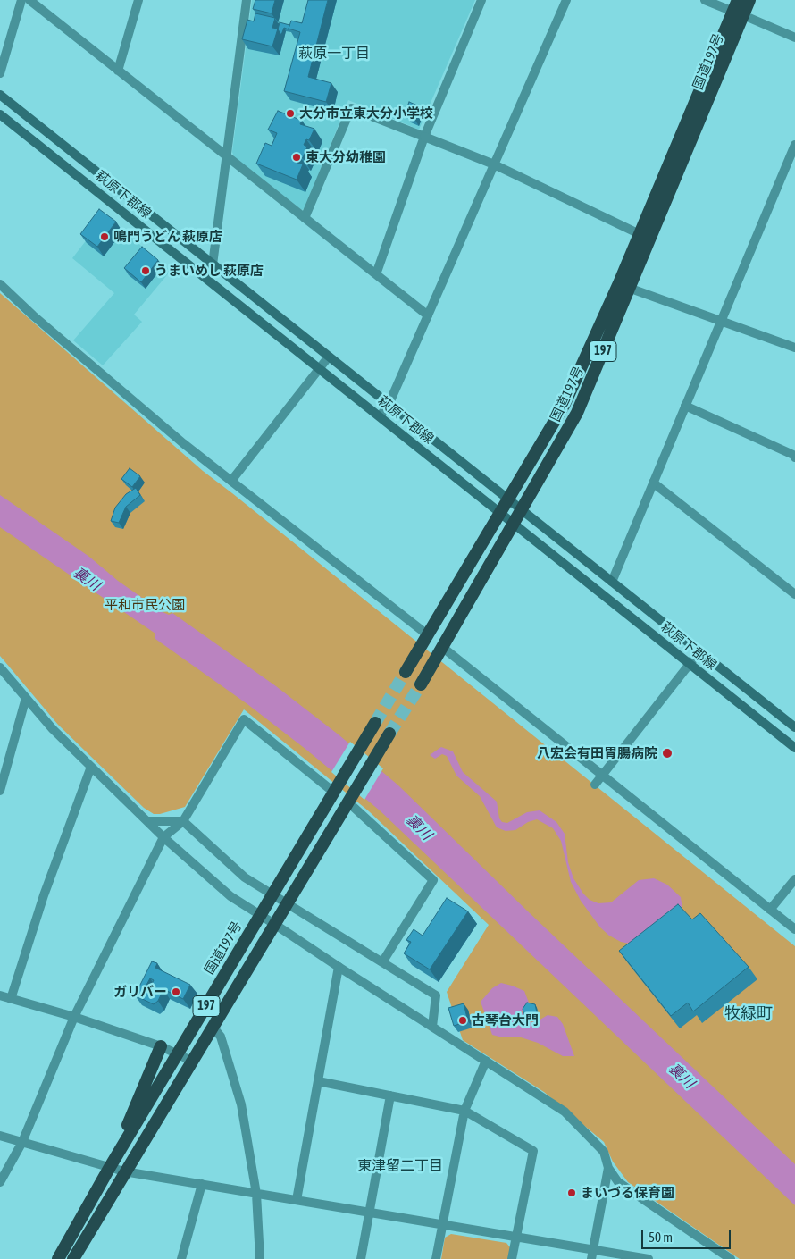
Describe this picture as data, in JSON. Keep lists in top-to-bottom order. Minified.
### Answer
{"streets":{"highway":["国道197号","197"],"main road":["萩原下郡線"]},"crossings":[["国道197号","萩原下郡線"],["国道197号","197"]],"districts":["萩原一丁目","牧緑町","東津留二丁目"],"water":["裏川"],"parks":["平和市民公園"],"places":["大分市立東大分小学校","東大分幼稚園","鳴門うどん 萩原店","うまいめし 萩原店","八宏会有田胃腸病院","ガリバー","古琴台大門","まいづる保育園"],"scale_bar":"50 m"}
